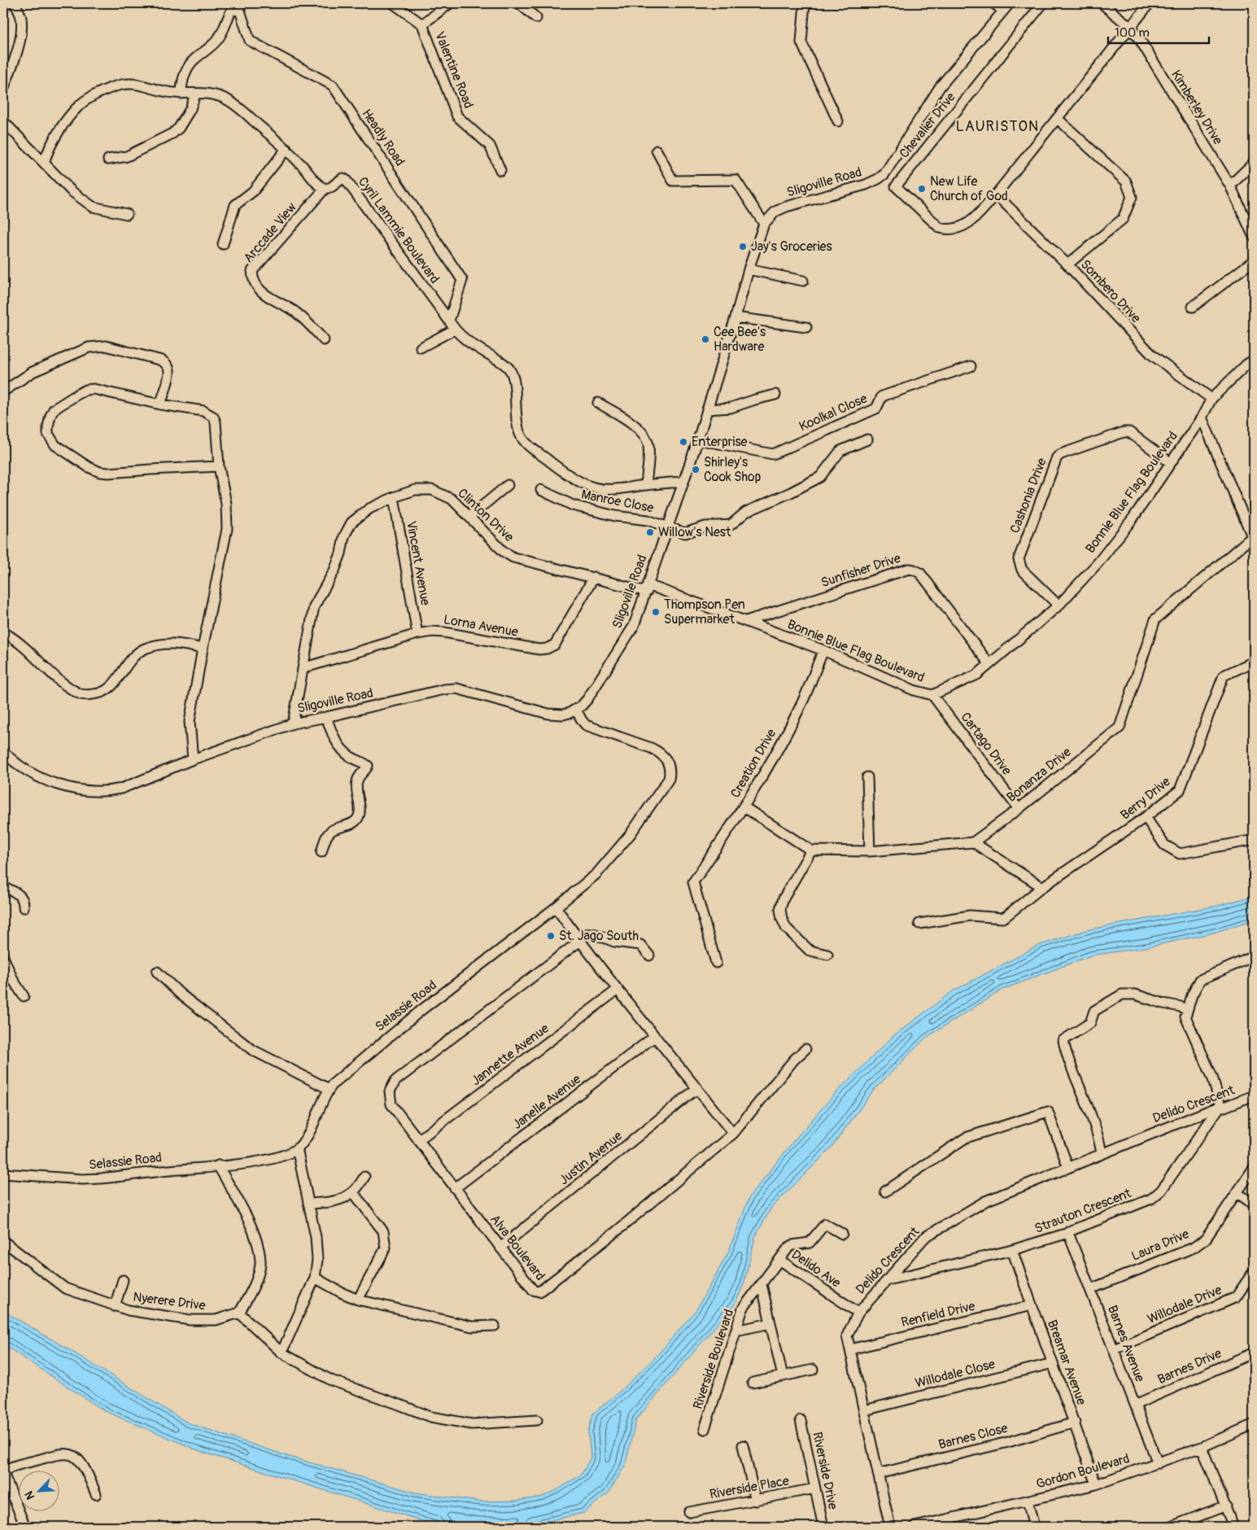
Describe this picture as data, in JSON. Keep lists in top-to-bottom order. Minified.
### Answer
{"streets":{"street":["Valentine Road","Kimberley Drive","Chevalier Drive","Headly Road","Sligoville Road","Cyril Lammie Boulevard","Arccade View","Sombero Drive","Koolkal Close","Bonnie Blue Flag Boulevard","Cashonia Drive","Manroe Close","Clinton Drive","Vincent Avenue","Sunfisher Drive","Lorna Avenue","Cartago Drive","Creation Drive","Bonanza Drive","Berry Drive","Selassie Road","Jannette Avenue","Janelle Avenue","Delido Crescent","Justin Avenue","Strauton Crescent","Laura Drive","Alva Boulevard","Delido Ave","Nyerere Drive","Willodale Drive","Renfield Drive","Barnes Avenue","Riverside Boulevard","Breamar Avenue","Barnes Drive","Willodale Close","Barnes Close","Riverside Drive","Gordon Boulevard","Riverside Place"]},"crossings":[["Chevalier Drive","Sombero Drive"],["Headly Road","Cyril Lammie Boulevard"],["Sligoville Road","Cyril Lammie Boulevard"],["Sligoville Road","Koolkal Close"],["Sligoville Road","Bonnie Blue Flag Boulevard"],["Sligoville Road","Manroe Close"],["Sligoville Road","Clinton Drive"],["Sligoville Road","Selassie Road"],["Cyril Lammie Boulevard","Arccade View"],["Sombero Drive","Bonnie Blue Flag Boulevard"],["Bonnie Blue Flag Boulevard","Cashonia Drive"],["Bonnie Blue Flag Boulevard","Clinton Drive"],["Bonnie Blue Flag Boulevard","Sunfisher Drive"],["Bonnie Blue Flag Boulevard","Cartago Drive"],["Bonnie Blue Flag Boulevard","Creation Drive"],["Clinton Drive","Vincent Avenue"],["Clinton Drive","Lorna Avenue"],["Vincent Avenue","Lorna Avenue"],["Cartago Drive","Bonanza Drive"],["Jannette Avenue","Alva Boulevard"],["Janelle Avenue","Alva Boulevard"],["Delido Crescent","Strauton Crescent"],["Delido Crescent","Delido Ave"],["Delido Crescent","Renfield Drive"],["Delido Crescent","Willodale Close"],["Delido Crescent","Barnes Close"],["Justin Avenue","Alva Boulevard"],["Strauton Crescent","Barnes Avenue"],["Strauton Crescent","Breamar Avenue"],["Laura Drive","Barnes Avenue"],["Delido Ave","Riverside Boulevard"],["Willodale Drive","Barnes Avenue"],["Renfield Drive","Breamar Avenue"],["Barnes Avenue","Barnes Drive"],["Barnes Avenue","Gordon Boulevard"],["Breamar Avenue","Willodale Close"],["Breamar Avenue","Barnes Close"],["Breamar Avenue","Gordon Boulevard"],["Riverside Drive","Riverside Place"]],"districts":["LAURISTON"],"places":["New Life Church of God","Jay's Groceries","Cee Bee's Hardware","Enterprise","Shirley's Cook Shop","Willow's Nest","Thompson Pen Supermarket","St. Jago South"],"scale_bar":"100 m","north":"bottom left"}
